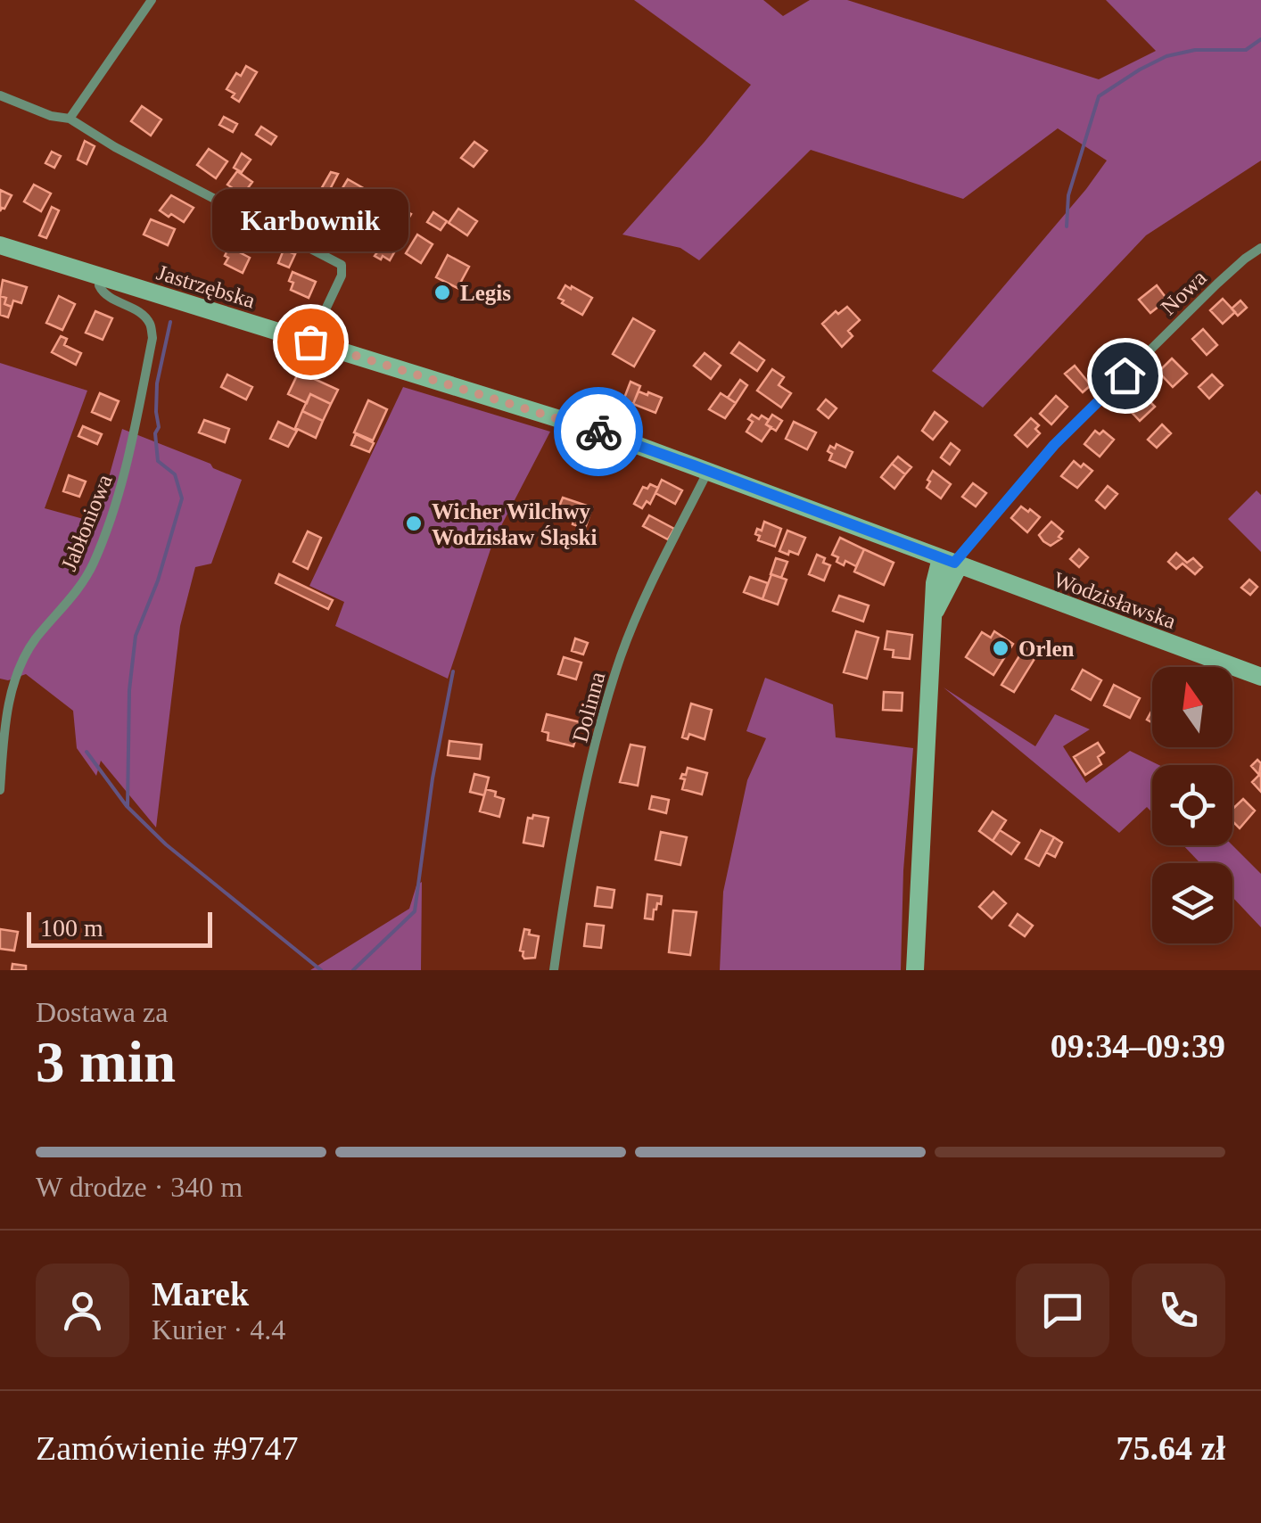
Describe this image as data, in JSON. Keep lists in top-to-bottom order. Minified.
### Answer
{"streets":{"main road":["Jastrzębska","Wodzisławska"],"street":["Nowa","Jabłoniowa","Dolinna"]},"crossings":[["Jastrzębska","Nowa"],["Jastrzębska","Jabłoniowa"],["Jastrzębska","Wodzisławska"],["Jastrzębska","Dolinna"],["Nowa","Wodzisławska"]],"places":["Legis","Karbownik","Wicher Wilchwy Wodzisław Śląski","Orlen"],"scale_bar":"100 m","north":"top","page":{"bubble":"Karbownik","scale":"100 m","heading":["3 min","Dostawa za","09:34–09:39"],"panel":["Marek","Kurier · 4.4","Zamówienie #9747","75.64 zł"],"bar":"W drodze · 340 m"}}
